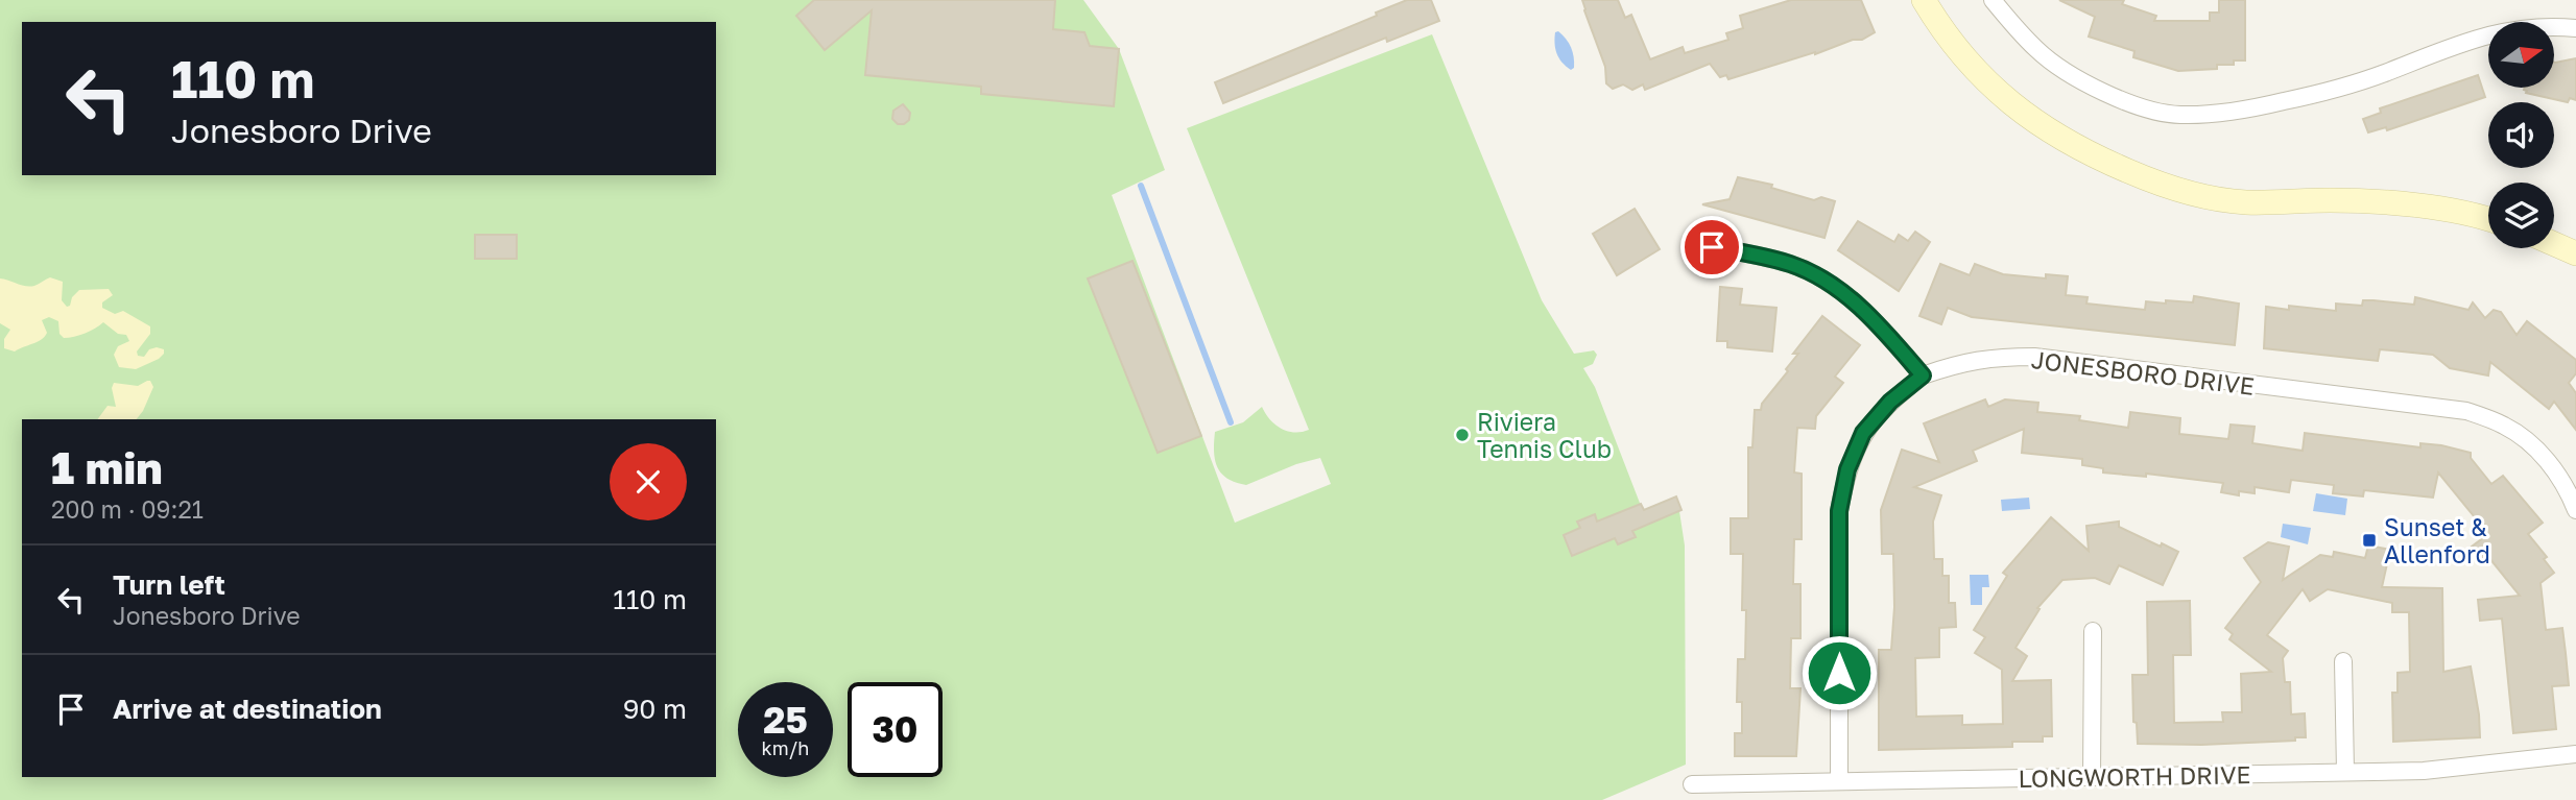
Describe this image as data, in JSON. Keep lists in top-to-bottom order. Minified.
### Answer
{"streets":{"street":["JONESBORO DRIVE","LONGWORTH DRIVE"]},"places":{"other":["Riviera Tennis Club"],"transit":["Sunset & Allenford"]},"north":"right","page":{"turn":["110 m","Jonesboro Drive"],"heading":["1 min","200 m · 09:21"],"list":[{"name":"Turn left","note":"Jonesboro Drive","value":"110 m"},{"name":"Arrive at destination","value":"90 m"}],"speed":"25 km/h","limit":"30"}}
